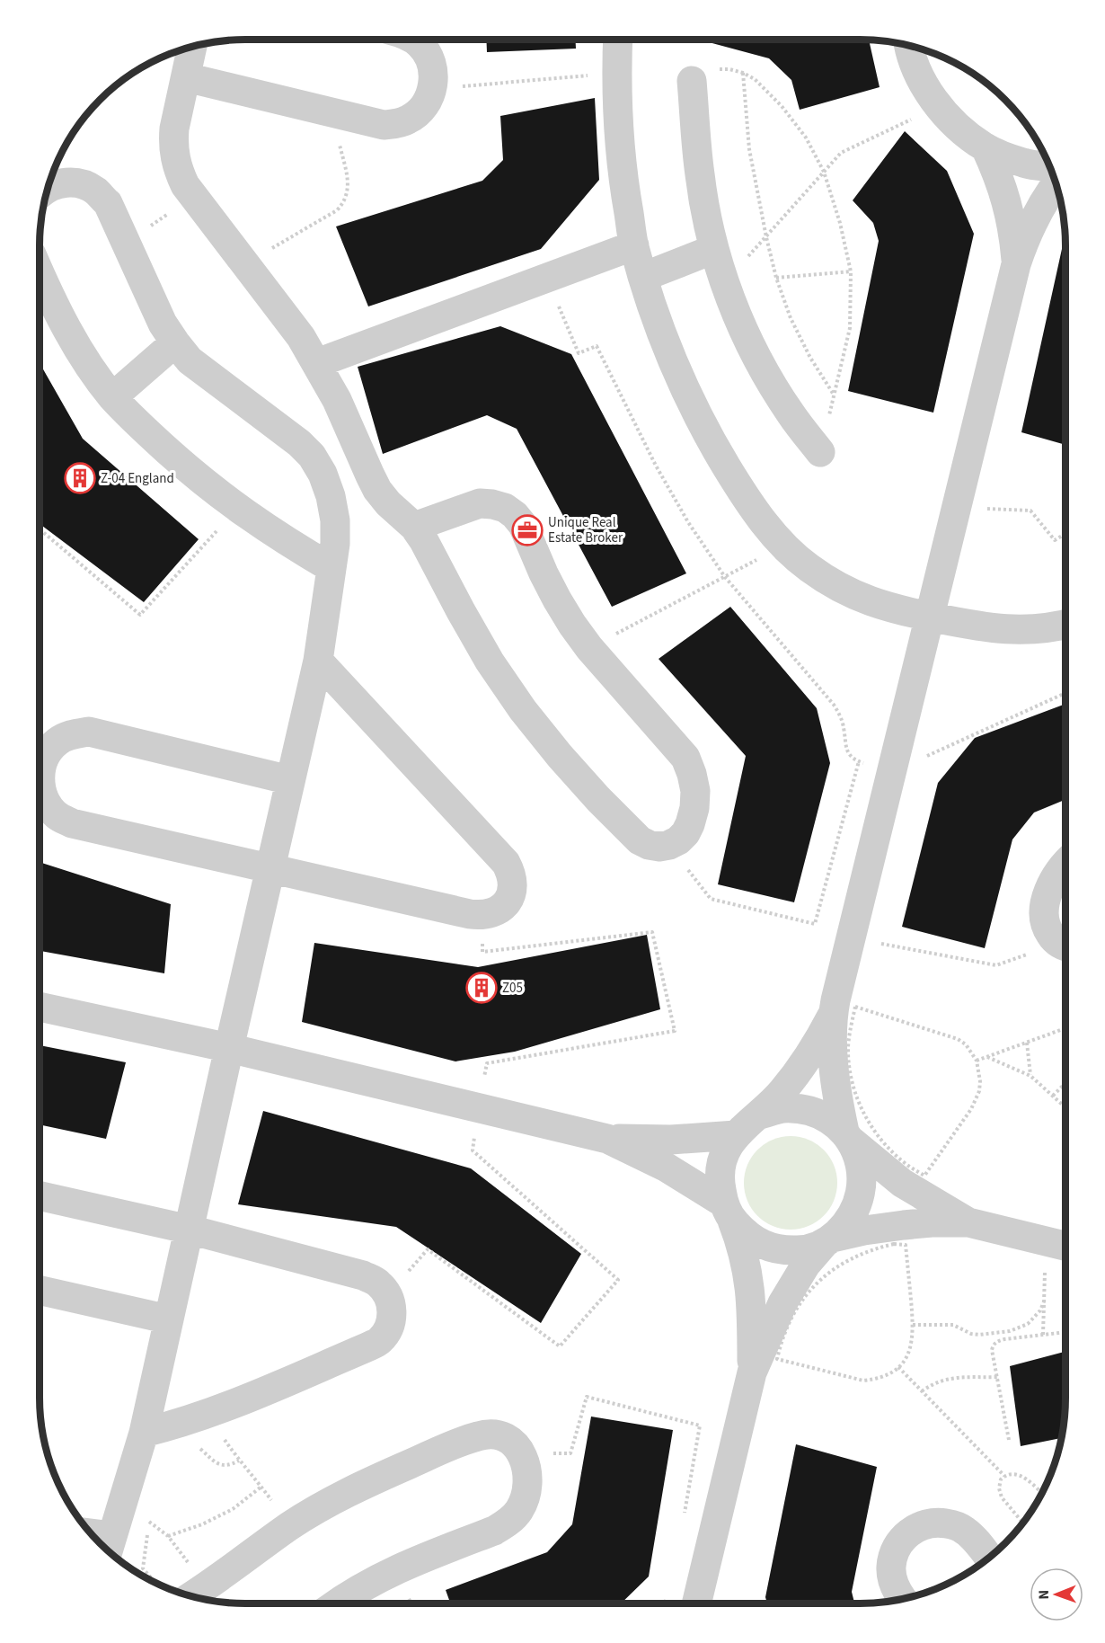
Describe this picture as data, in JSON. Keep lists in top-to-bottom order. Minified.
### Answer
{"places":{"building":["Z-04 England","Z05"],"office":["Unique Real Estate Broker"]},"north":"left"}
